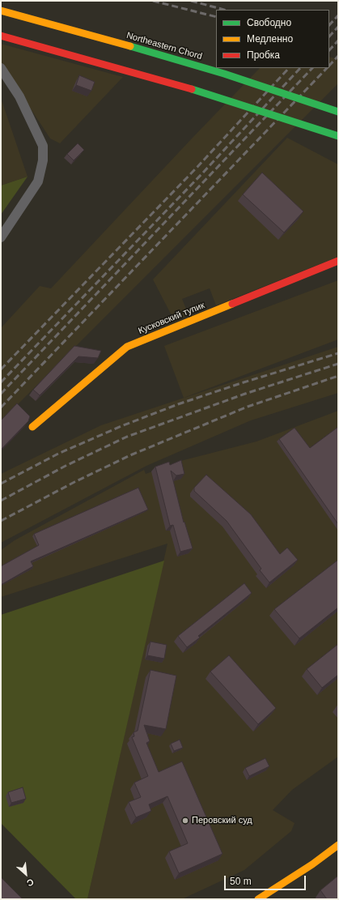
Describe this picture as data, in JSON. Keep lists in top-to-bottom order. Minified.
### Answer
{"streets":{"main road":["Northeastern Chord","Кусковский тупик"]},"places":["Перовский суд"],"legend":["Свободно","Медленно","Пробка"],"scale_bar":"50 m","north":"bottom right"}
